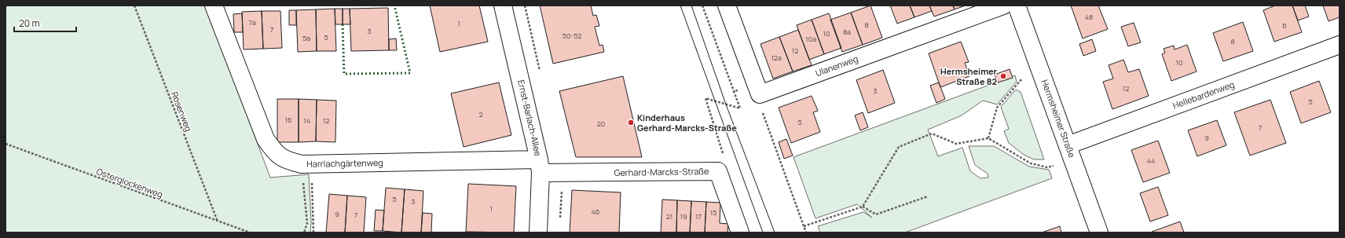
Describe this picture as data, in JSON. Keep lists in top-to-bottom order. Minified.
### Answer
{"streets":{"street":["Ulanenweg","Hellebardenweg","Ernst-Barlach-Allee","Hermsheimer Straße","Harrlachgärtenweg","Gerhard-Marcks-Straße"],"path":["Rosenweg","Osterglockenweg"]},"crossings":[["Hellebardenweg","Hermsheimer Straße"],["Rosenweg","Osterglockenweg"],["Ernst-Barlach-Allee","Harrlachgärtenweg"],["Ernst-Barlach-Allee","Gerhard-Marcks-Straße"],["Harrlachgärtenweg","Gerhard-Marcks-Straße"]],"places":["Hermsheimer Straße 82","Kinderhaus Gerhard-Marcks-Straße"],"house_numbers":["48","7a","1","8","6","7","3","8a","10","50-52","5","5a","10a","8","12","12a","10","12","3","5","2","16","14","12","5","20","7","9","44","5","3","1","46","15","9","7","21","19","17"],"scale_bar":"20 m"}
